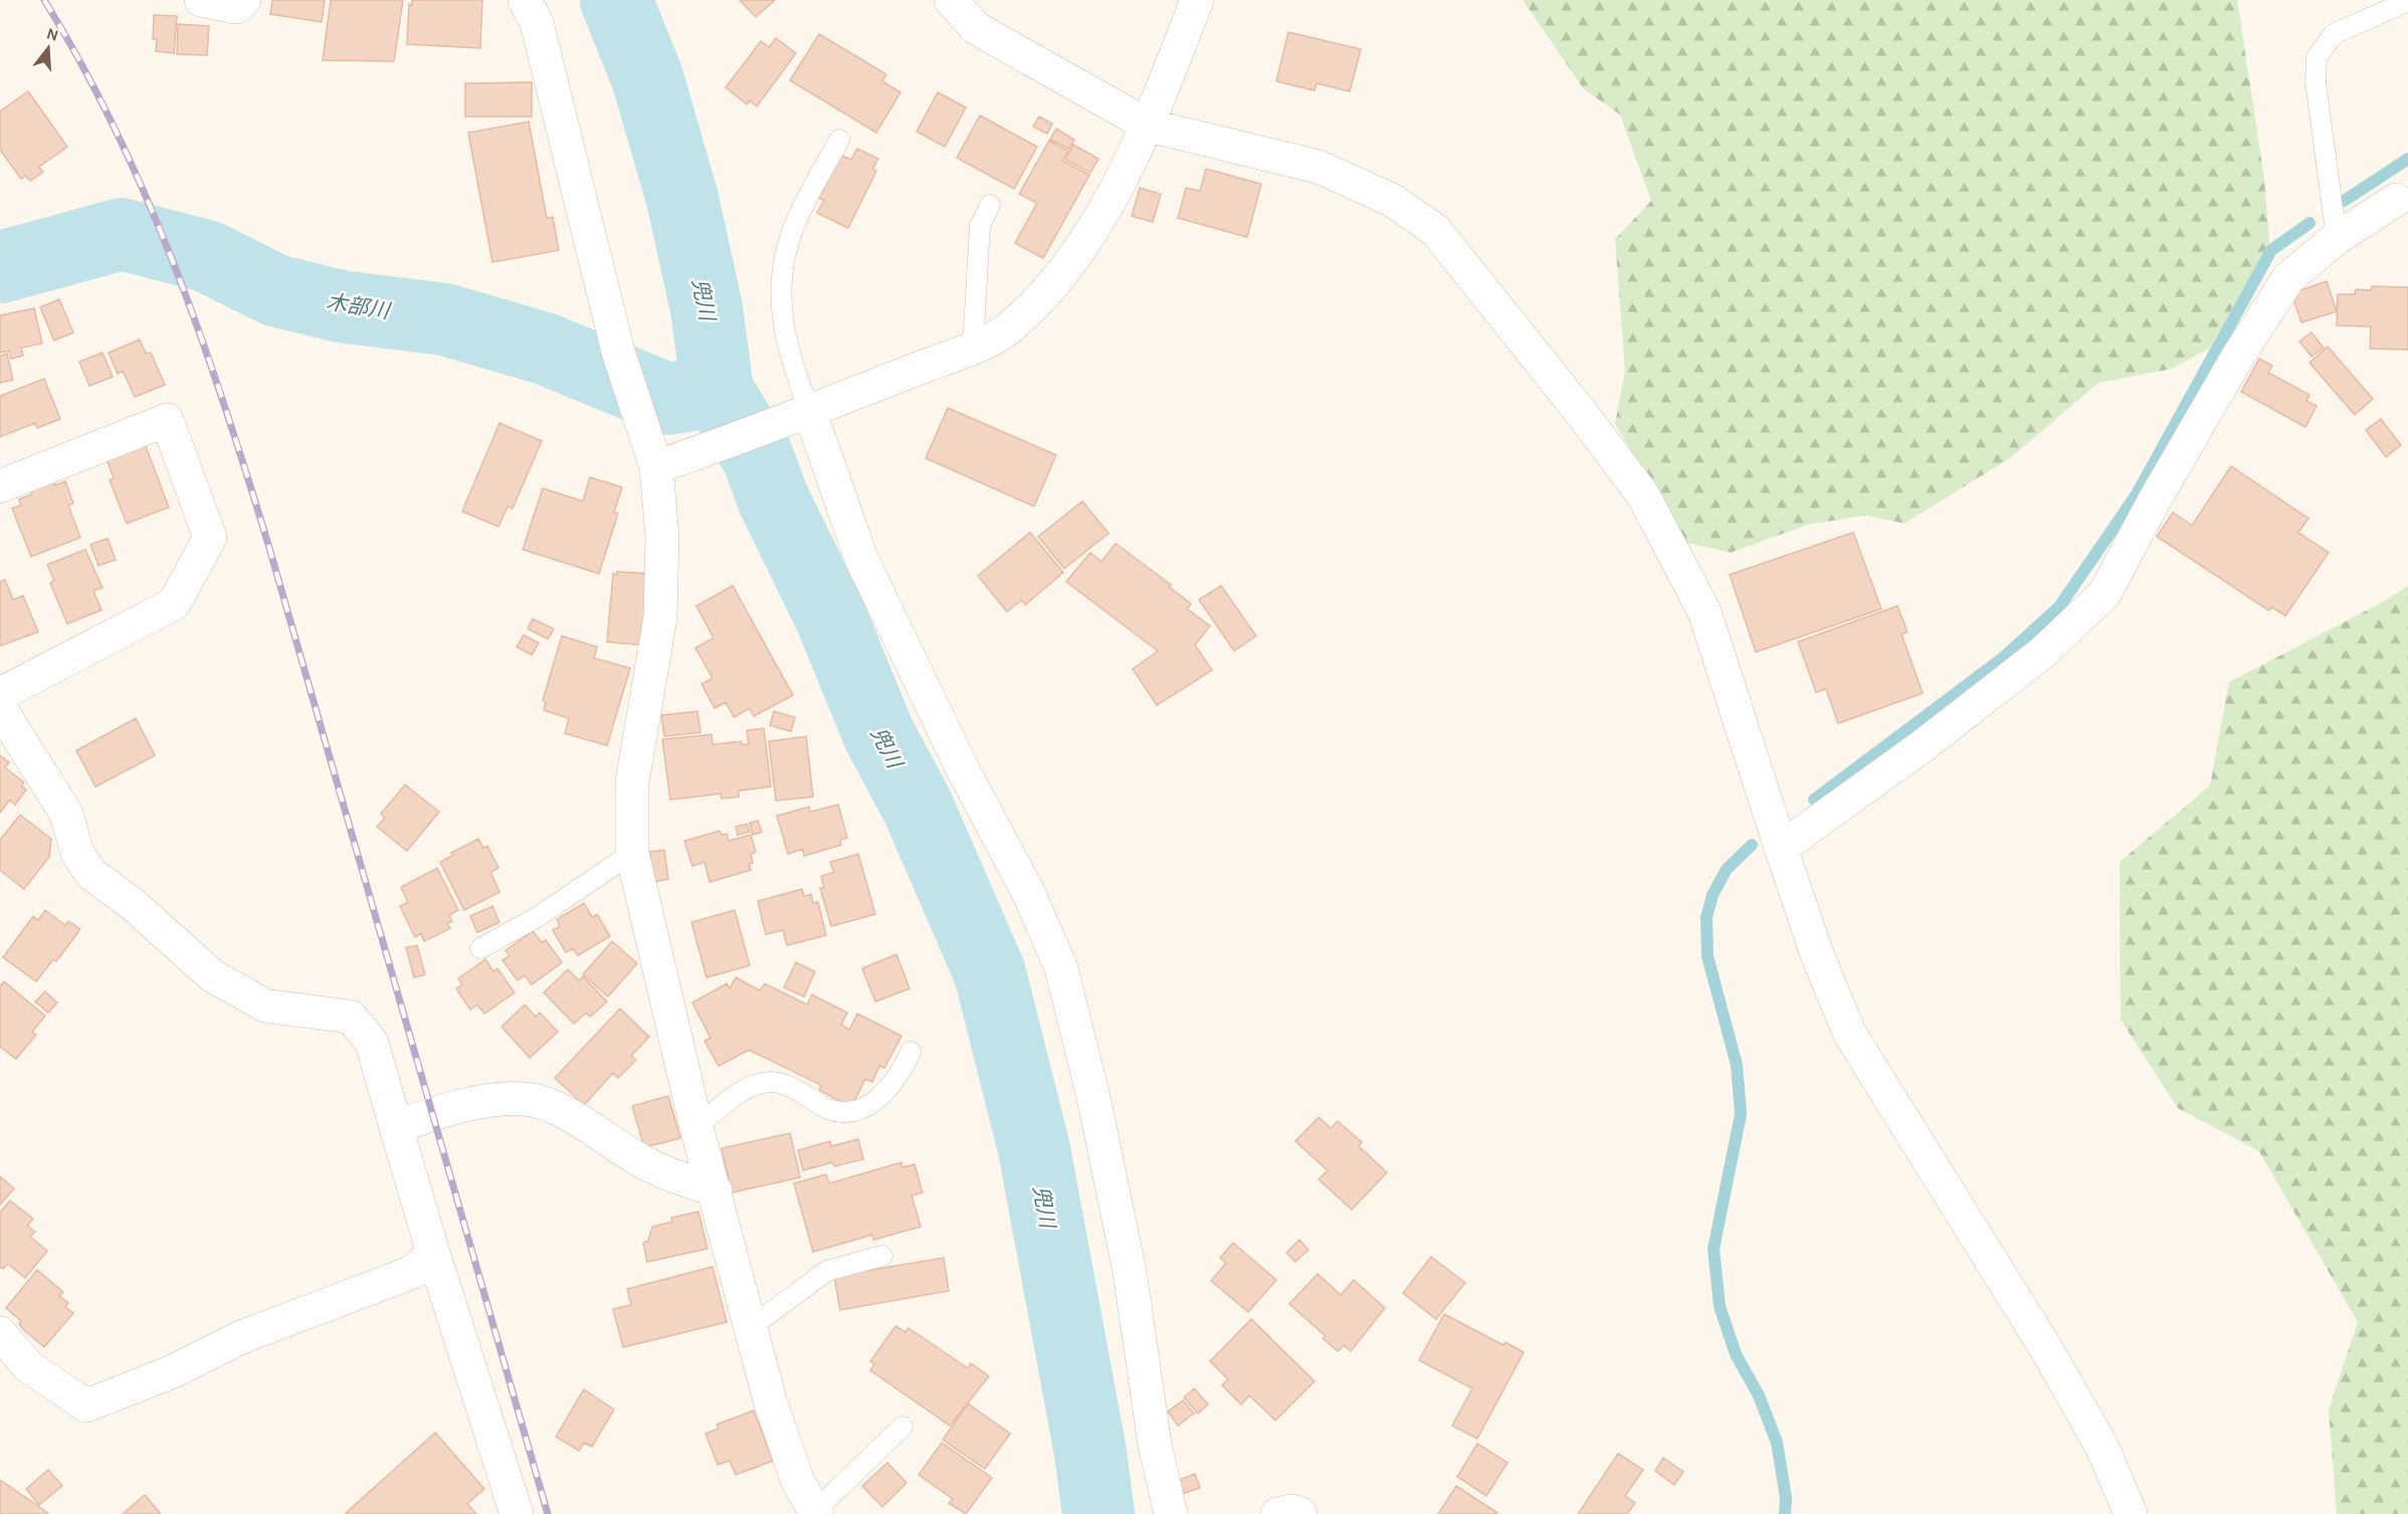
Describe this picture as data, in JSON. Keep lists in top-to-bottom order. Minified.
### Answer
{"water":["兜川","木部川"],"north":"top"}
